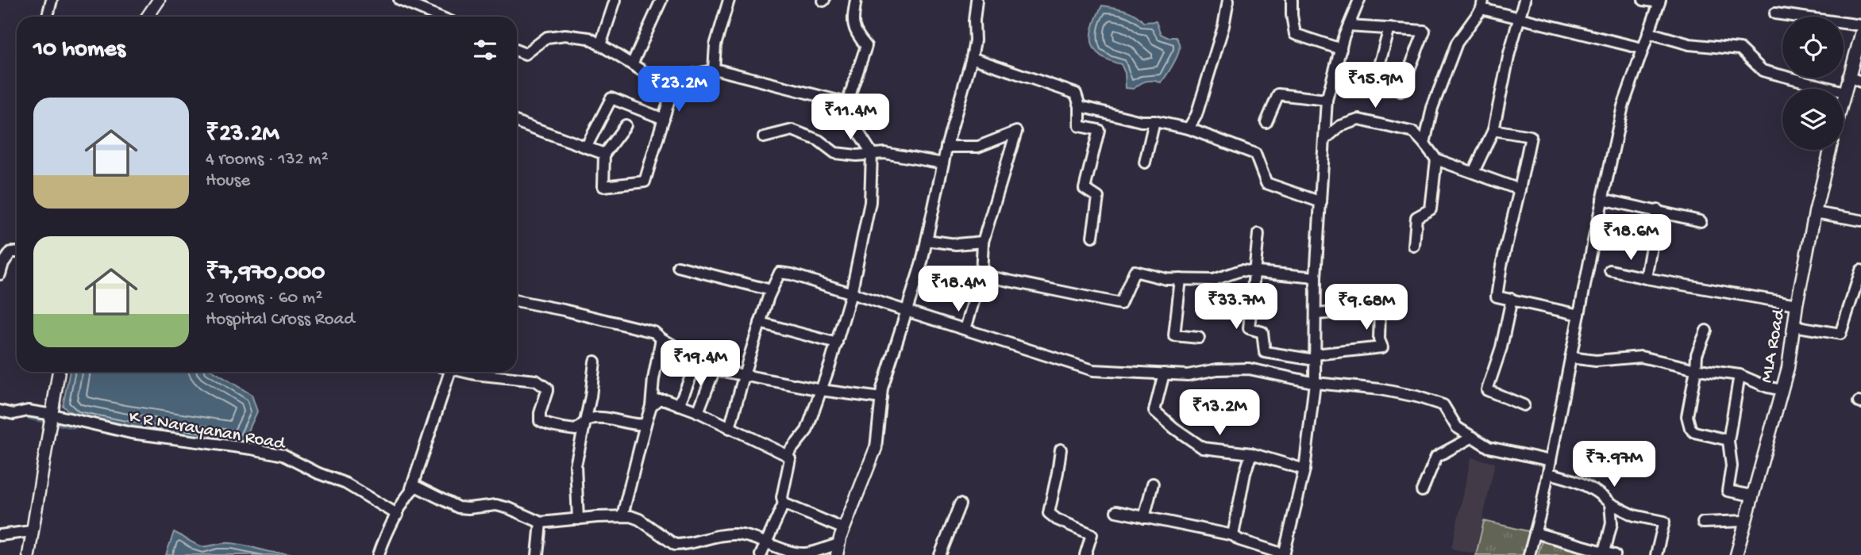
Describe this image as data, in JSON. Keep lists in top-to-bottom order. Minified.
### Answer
{"streets":{"street":["MLA Road","K R Narayanan Road"]},"page":{"heading":"10 homes","price":["₹15.9M","₹23.2M","₹11.4M","₹18.6M","₹18.4M","₹33.7M","₹9.68M","₹19.4M","₹13.2M","₹7.97M"],"list":[{"name":"₹23.2M","note":"4 rooms · 132 m² · House"},{"name":"₹7,970,000","note":"2 rooms · 60 m² · Hospital Cross Road"}]}}
